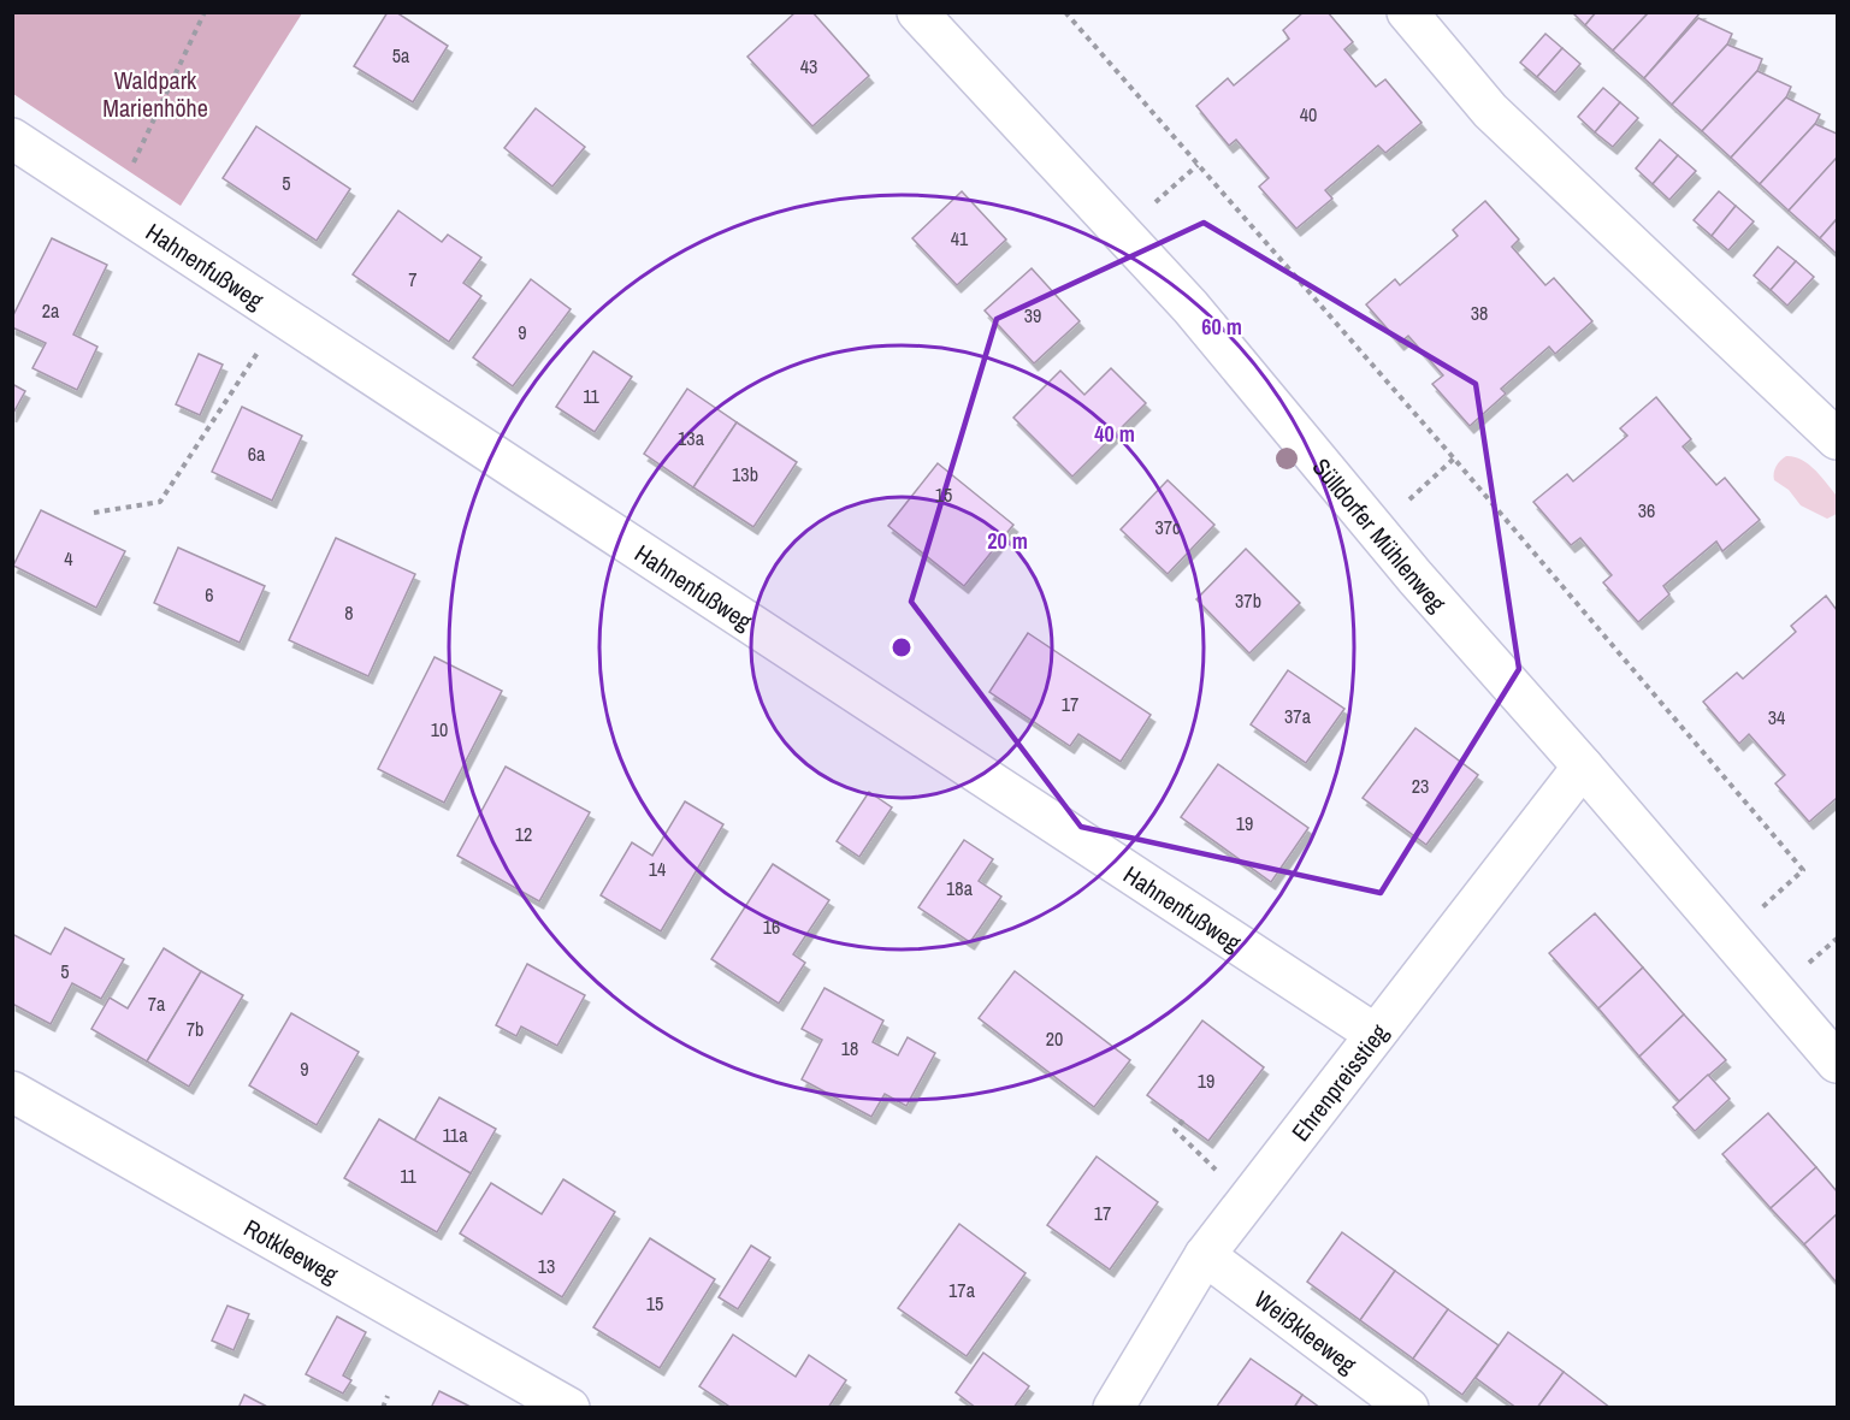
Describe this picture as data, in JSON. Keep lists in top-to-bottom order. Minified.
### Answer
{"streets":{"street":["Hahnenfußweg","Sülldorfer Mühlenweg","Ehrenpreisstieg","Rotkleeweg","Weißkleeweg"]},"crossings":[["Hahnenfußweg","Ehrenpreisstieg"],["Sülldorfer Mühlenweg","Ehrenpreisstieg"],["Ehrenpreisstieg","Weißkleeweg"]],"parks":["Waldpark Marienhöhe"],"house_numbers":["5a","43","40","5","41","7","2a","38","39","9","11","13a","6a","13b","15","36","37c","4","6","37b","8","17","37a","34","10","23","19","12","14","18a","16","5","7a","7b","20","18","9","19","11a","11","17","13","17a","15"],"rings":["60 m","40 m","20 m"]}
